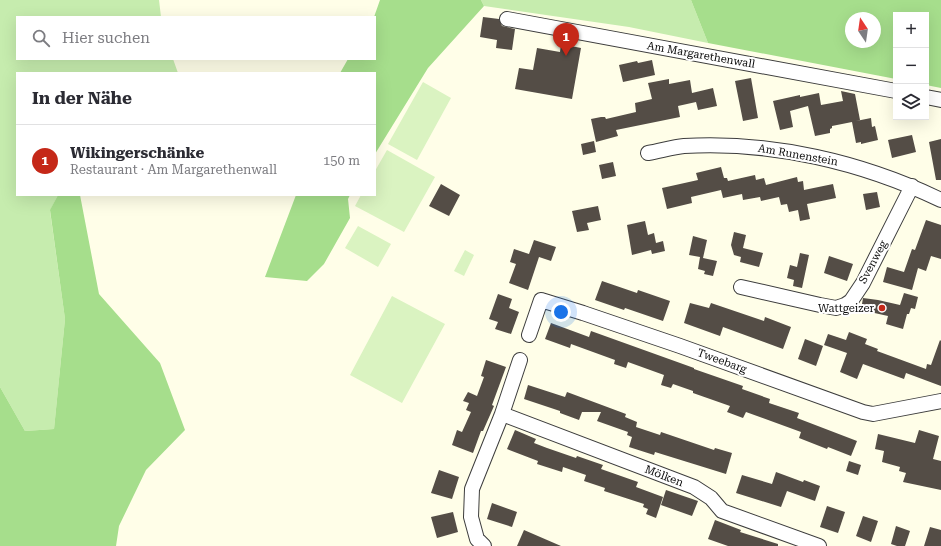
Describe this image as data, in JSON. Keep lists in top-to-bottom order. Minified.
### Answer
{"streets":{"street":["Am Margarethenwall","Am Runenstein","Svenweg","Tweebarg","Mölken"]},"crossings":[["Am Runenstein","Svenweg"]],"places":["Wattgeizer"],"north":"top","page":{"map_buttons":["+","−"],"search":"Hier suchen","pins":"1","heading":"In der Nähe","list":[{"mark":"1","name":"Wikingerschänke","note":"Restaurant · Am Margarethenwall","value":"150 m"}]}}
